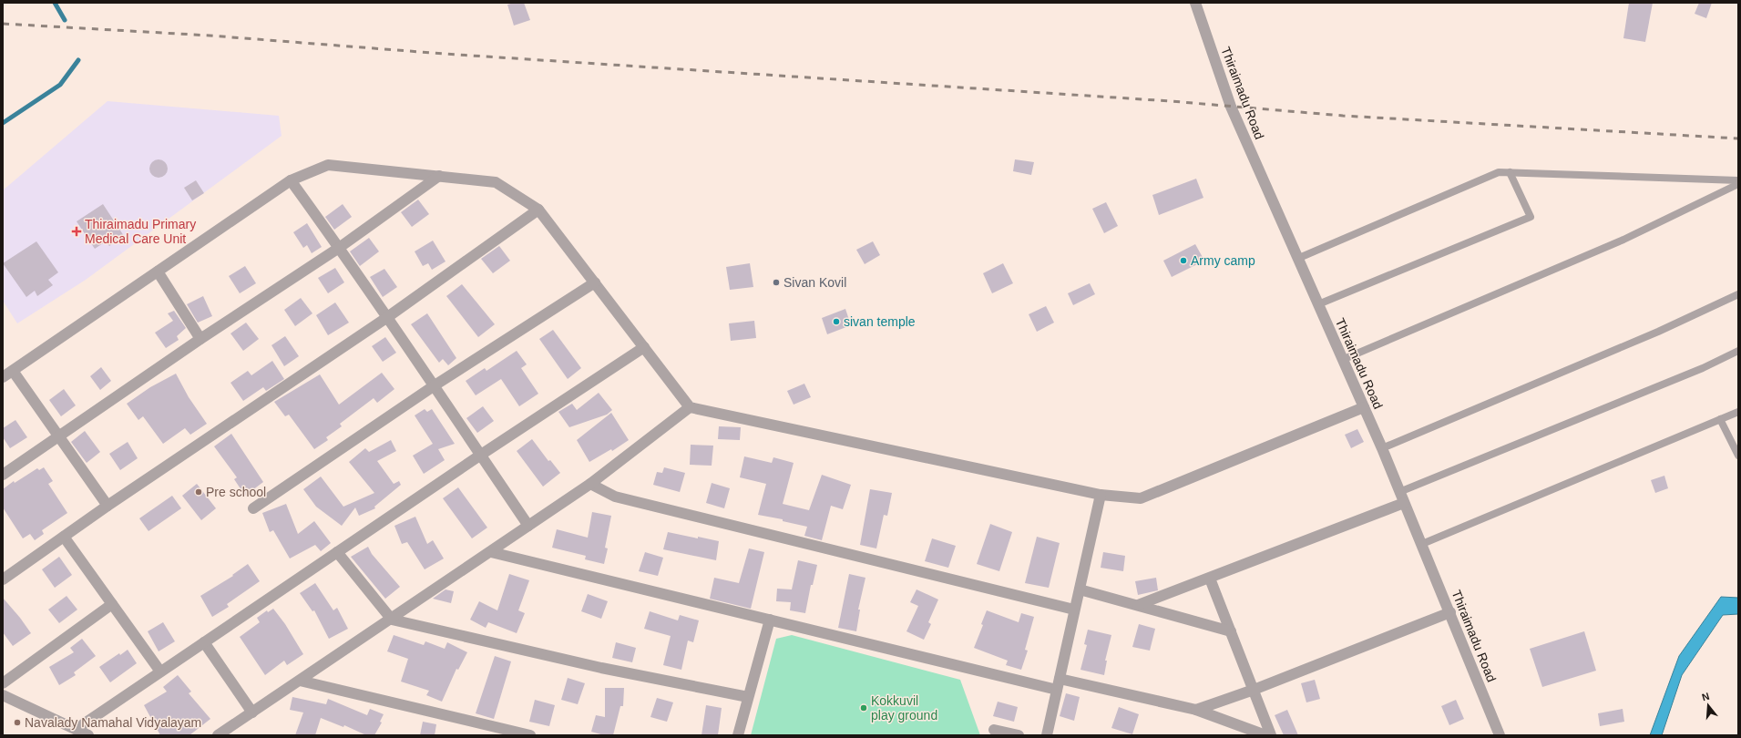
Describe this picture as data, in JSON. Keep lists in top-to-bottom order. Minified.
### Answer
{"streets":{"street":["Thiraimadu Road"]},"places":{"health":["Thiraimadu Primary Medical Care Unit"],"other":["Army camp","Sivan Kovil","sivan temple","Pre school","Kokkuvil play ground","Navalady Namahal Vidyalayam"]},"north":"top"}
